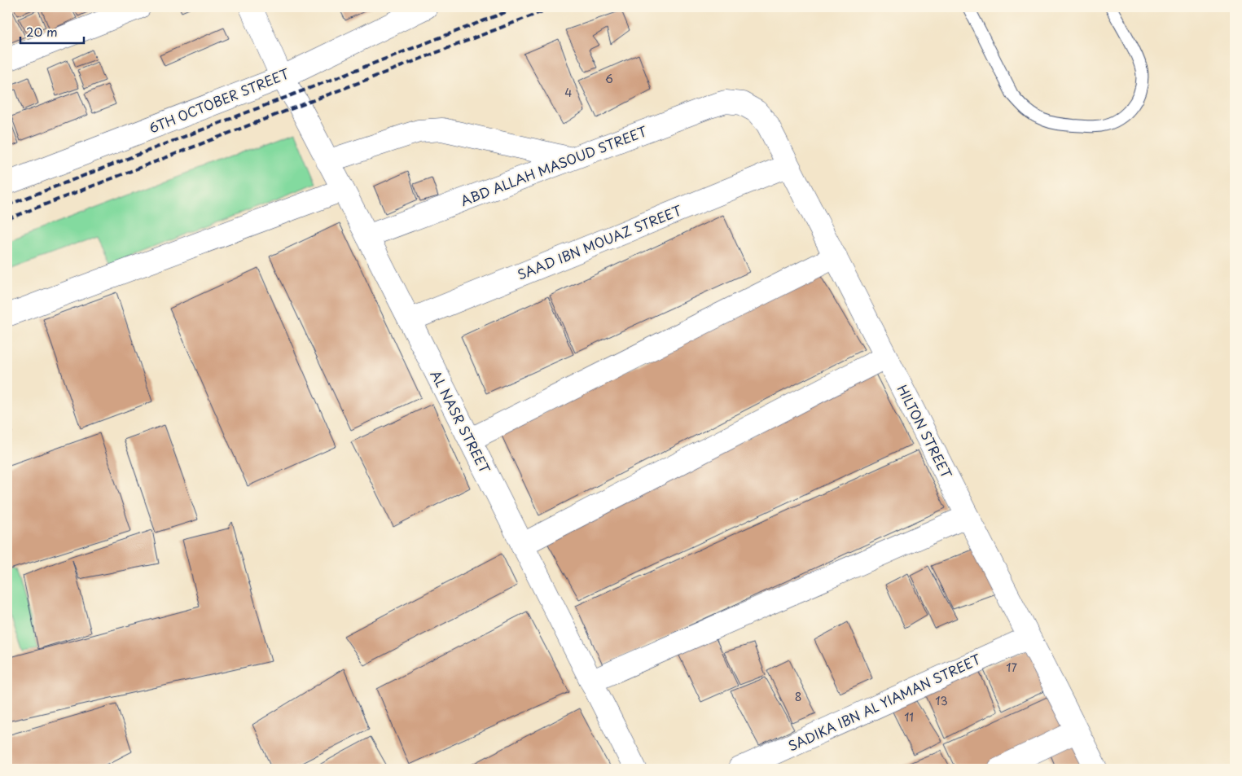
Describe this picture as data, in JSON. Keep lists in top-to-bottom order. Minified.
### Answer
{"streets":{"street":["6TH OCTOBER STREET","ABD ALLAH MASOUD STREET","SAAD IBN MOUAZ STREET","AL NASR STREET","HILTON STREET","SADIKA IBN AL YIAMAN STREET"]},"crossings":[["6TH OCTOBER STREET","AL NASR STREET"],["ABD ALLAH MASOUD STREET","AL NASR STREET"],["ABD ALLAH MASOUD STREET","HILTON STREET"],["SAAD IBN MOUAZ STREET","AL NASR STREET"],["SAAD IBN MOUAZ STREET","HILTON STREET"],["HILTON STREET","SADIKA IBN AL YIAMAN STREET"]],"house_numbers":["6","4","17","8","13","11"],"scale_bar":"20 m"}
